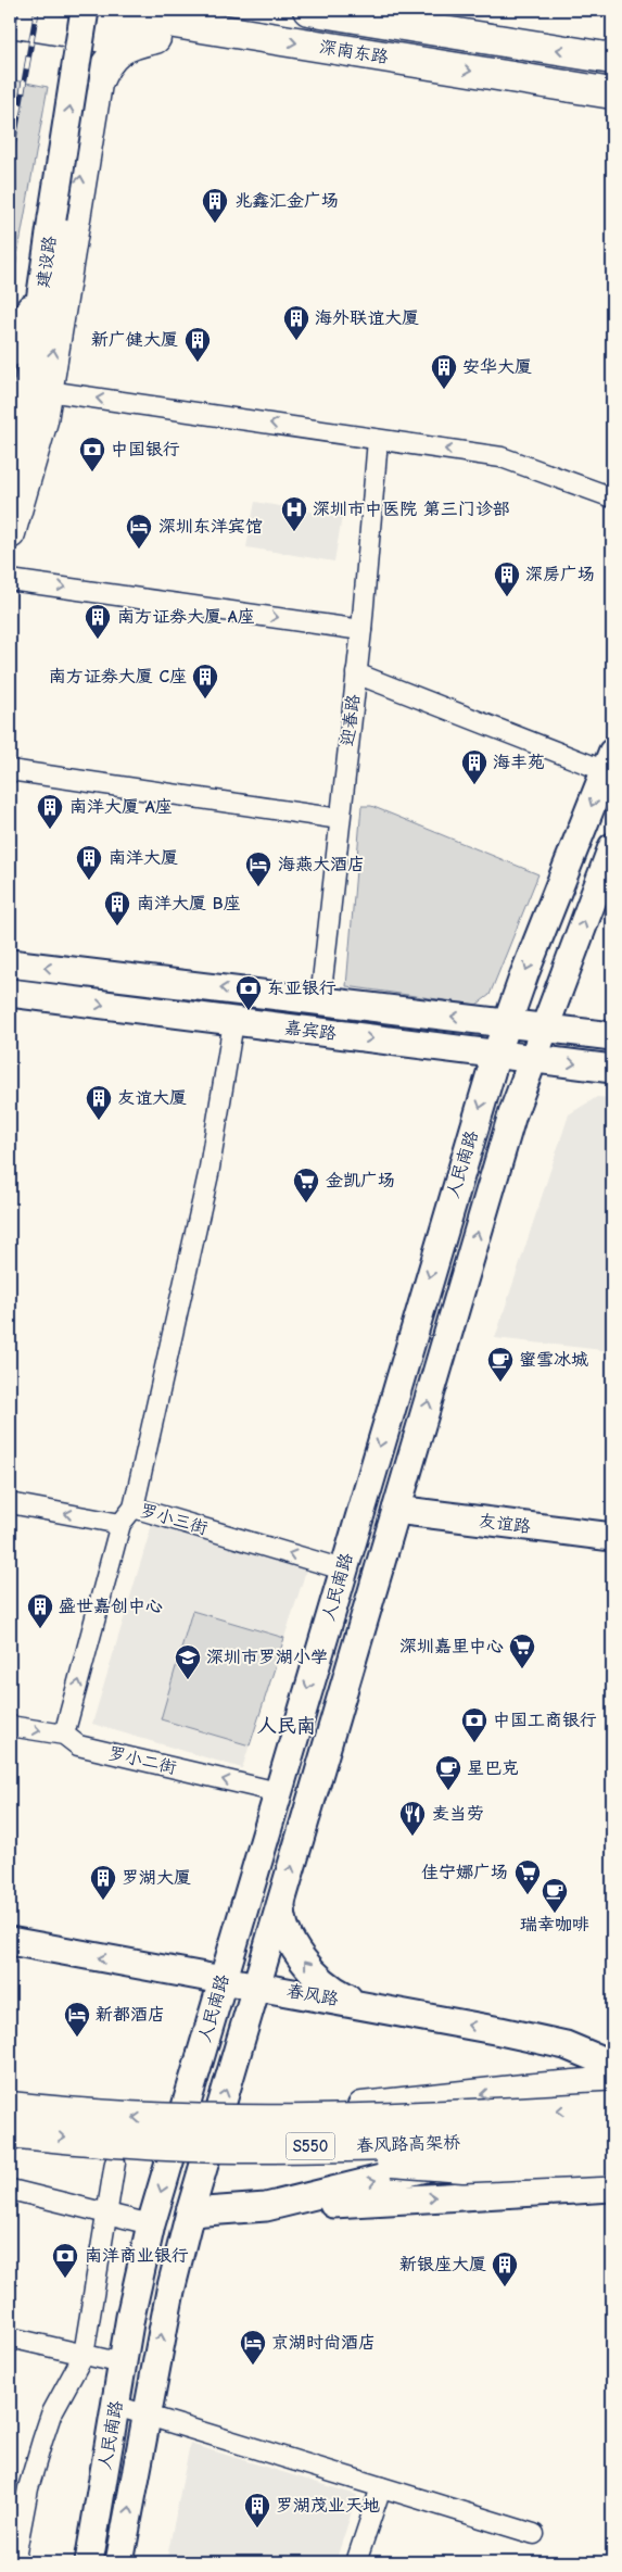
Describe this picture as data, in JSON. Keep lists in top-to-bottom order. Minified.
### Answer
{"streets":{"main road":["深南东路","建设路","嘉宾路","人民南路","友谊路","春风路","春风路高架桥","S550"],"street":["迎春路","罗小三街","罗小二街"]},"crossings":[["迎春路","嘉宾路"],["嘉宾路","人民南路"],["人民南路","罗小三街"],["人民南路","友谊路"],["人民南路","罗小二街"],["人民南路","春风路"]],"one_way":["罗小三街"],"districts":["人民南"],"places":{"building":["兆鑫汇金广场","海外联谊大厦","新广健大厦","安华大厦","深房广场","南方证券大厦 A座","南方证券大厦 C座","海丰苑","南洋大厦 A座","南洋大厦","南洋大厦 B座","友谊大厦","盛世嘉创中心","罗湖大厦","新银座大厦","罗湖茂业天地"],"bank":["中国银行","东亚银行","中国工商银行","南洋商业银行"],"hospital":["深圳市中医院 第三门诊部"],"hotel":["深圳东洋宾馆","海燕大酒店","新都酒店","京湖时尚酒店"],"supermarket":["金凯广场","深圳嘉里中心","佳宁娜广场"],"cafe":["蜜雪冰城","星巴克","瑞幸咖啡"],"school or university":["深圳市罗湖小学"],"restaurant":["麦当劳"]}}
